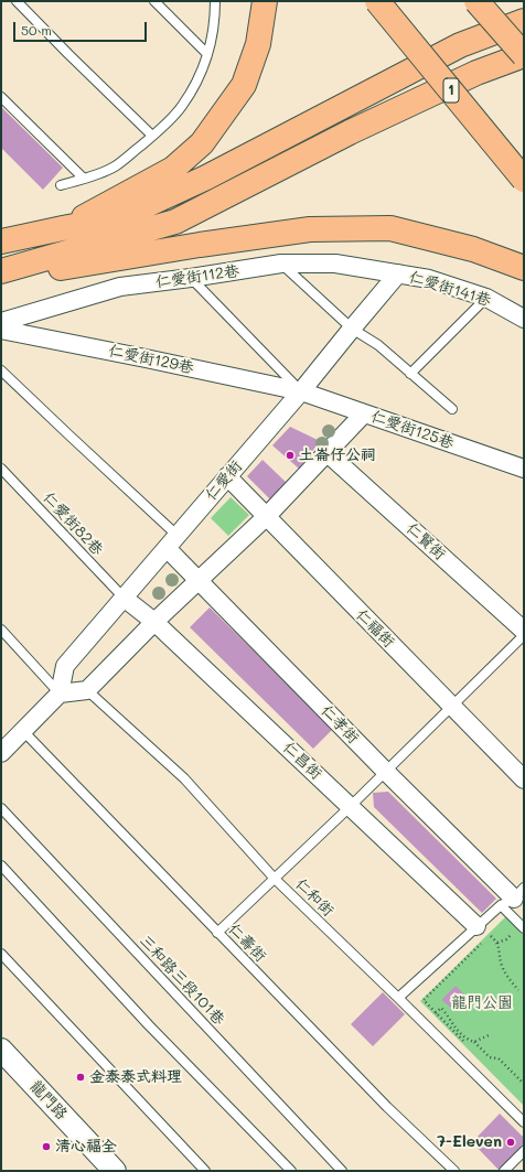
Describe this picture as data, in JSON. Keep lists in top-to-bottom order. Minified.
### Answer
{"streets":{"highway":["1"],"street":["仁愛街112巷","仁愛街141巷","仁愛街129巷","仁愛街125巷","仁愛街","仁賢街","仁福街","仁孝街","仁昌街","龍門路"],"lane":["仁愛街82巷","仁和街","仁壽街","三和路三段101巷"]},"crossings":[["仁愛街112巷","仁愛街141巷"],["仁愛街112巷","仁愛街"],["仁愛街141巷","仁愛街"],["仁愛街129巷","仁愛街125巷"],["仁愛街129巷","仁愛街"],["仁愛街125巷","仁愛街"],["仁愛街","仁愛街82巷"],["仁愛街","仁福街"],["仁愛街","仁孝街"],["仁愛街","仁昌街"],["仁愛街82巷","仁昌街"]],"parks":["龍門公園"],"places":["土崙仔公祠","金泰泰式料理","7-Eleven","清心福全"],"scale_bar":"50 m"}
